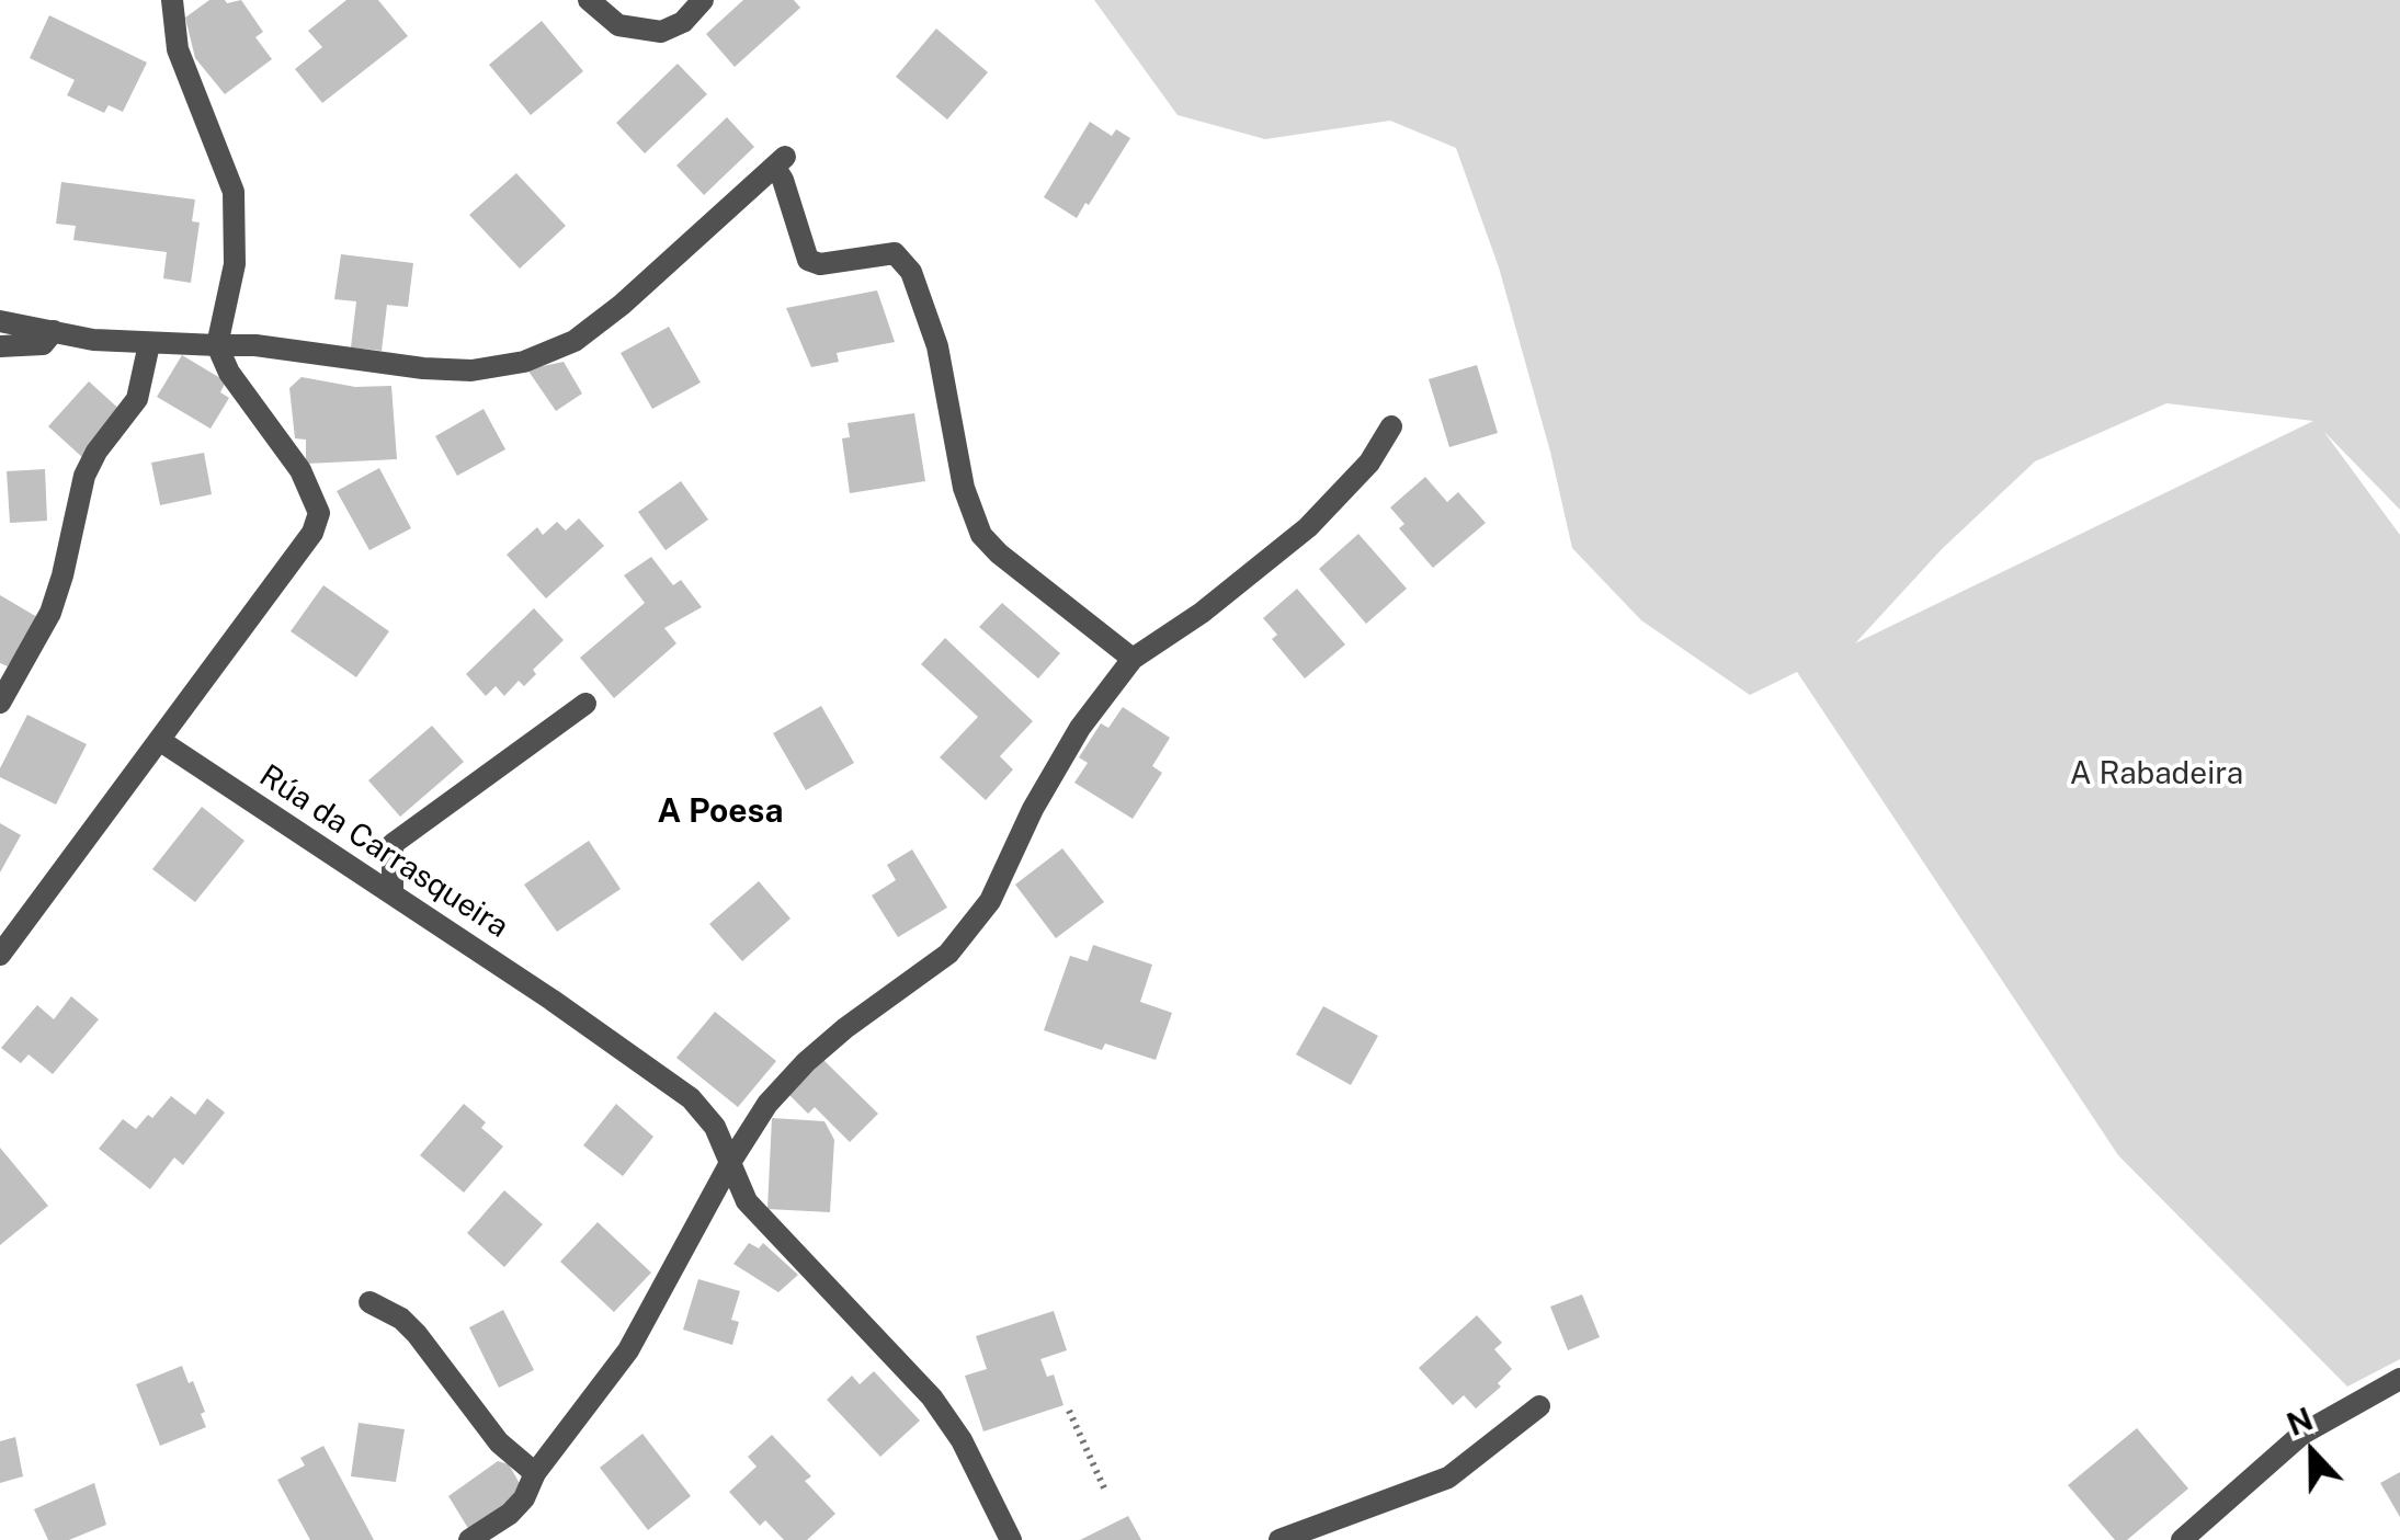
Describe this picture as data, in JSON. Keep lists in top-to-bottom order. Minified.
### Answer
{"streets":{"street":["Rúa da Carrasqueira"]},"districts":["A Poesa"],"parks":["A Rabadeira"],"north":"top"}
